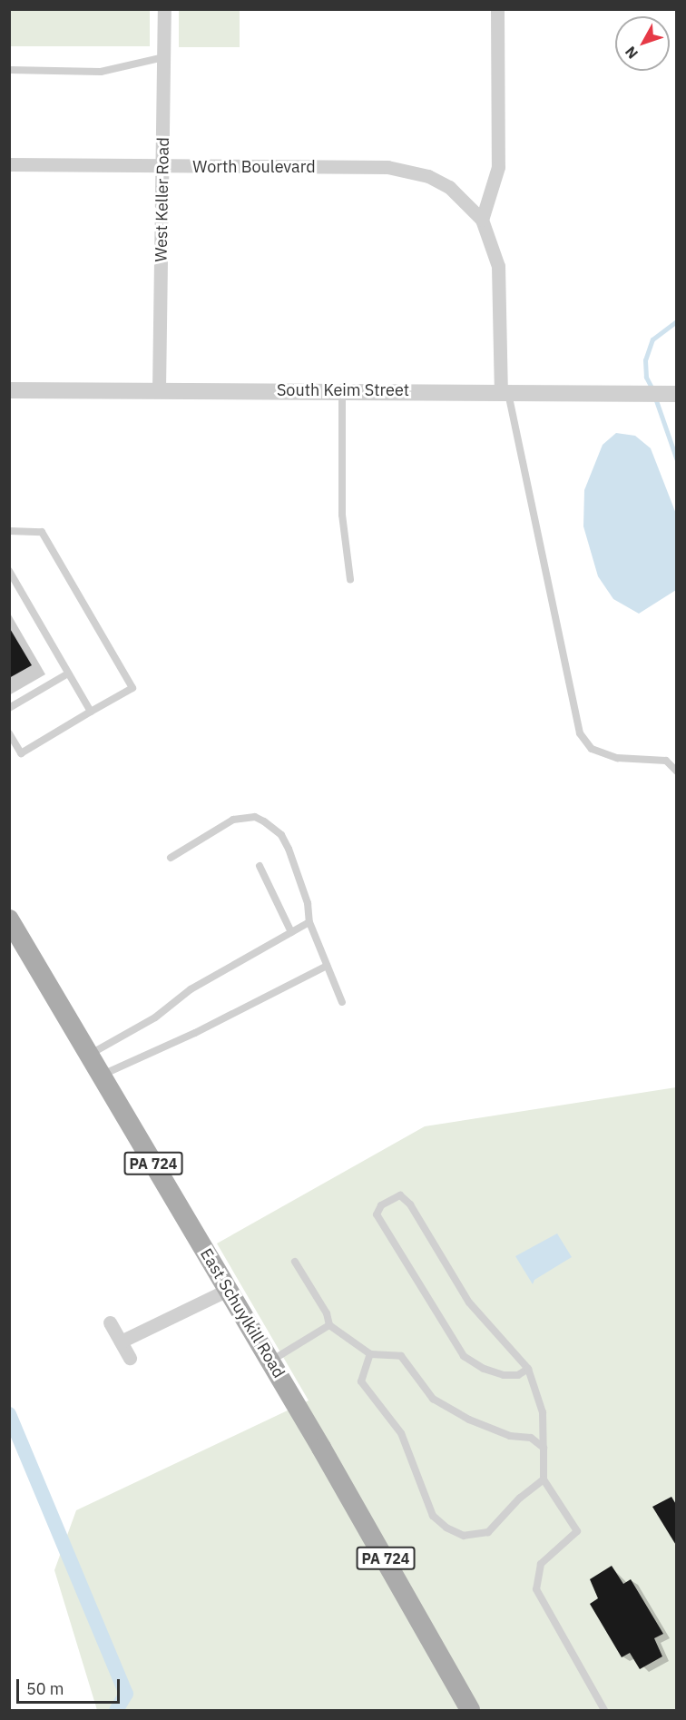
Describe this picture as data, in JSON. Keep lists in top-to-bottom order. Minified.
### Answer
{"streets":{"main road":["PA 724","East Schuylkill Road"],"street":["Worth Boulevard","West Keller Road","South Keim Street"]},"crossings":[["Worth Boulevard","West Keller Road"],["West Keller Road","South Keim Street"]],"scale_bar":"50 m","north":"bottom left"}
